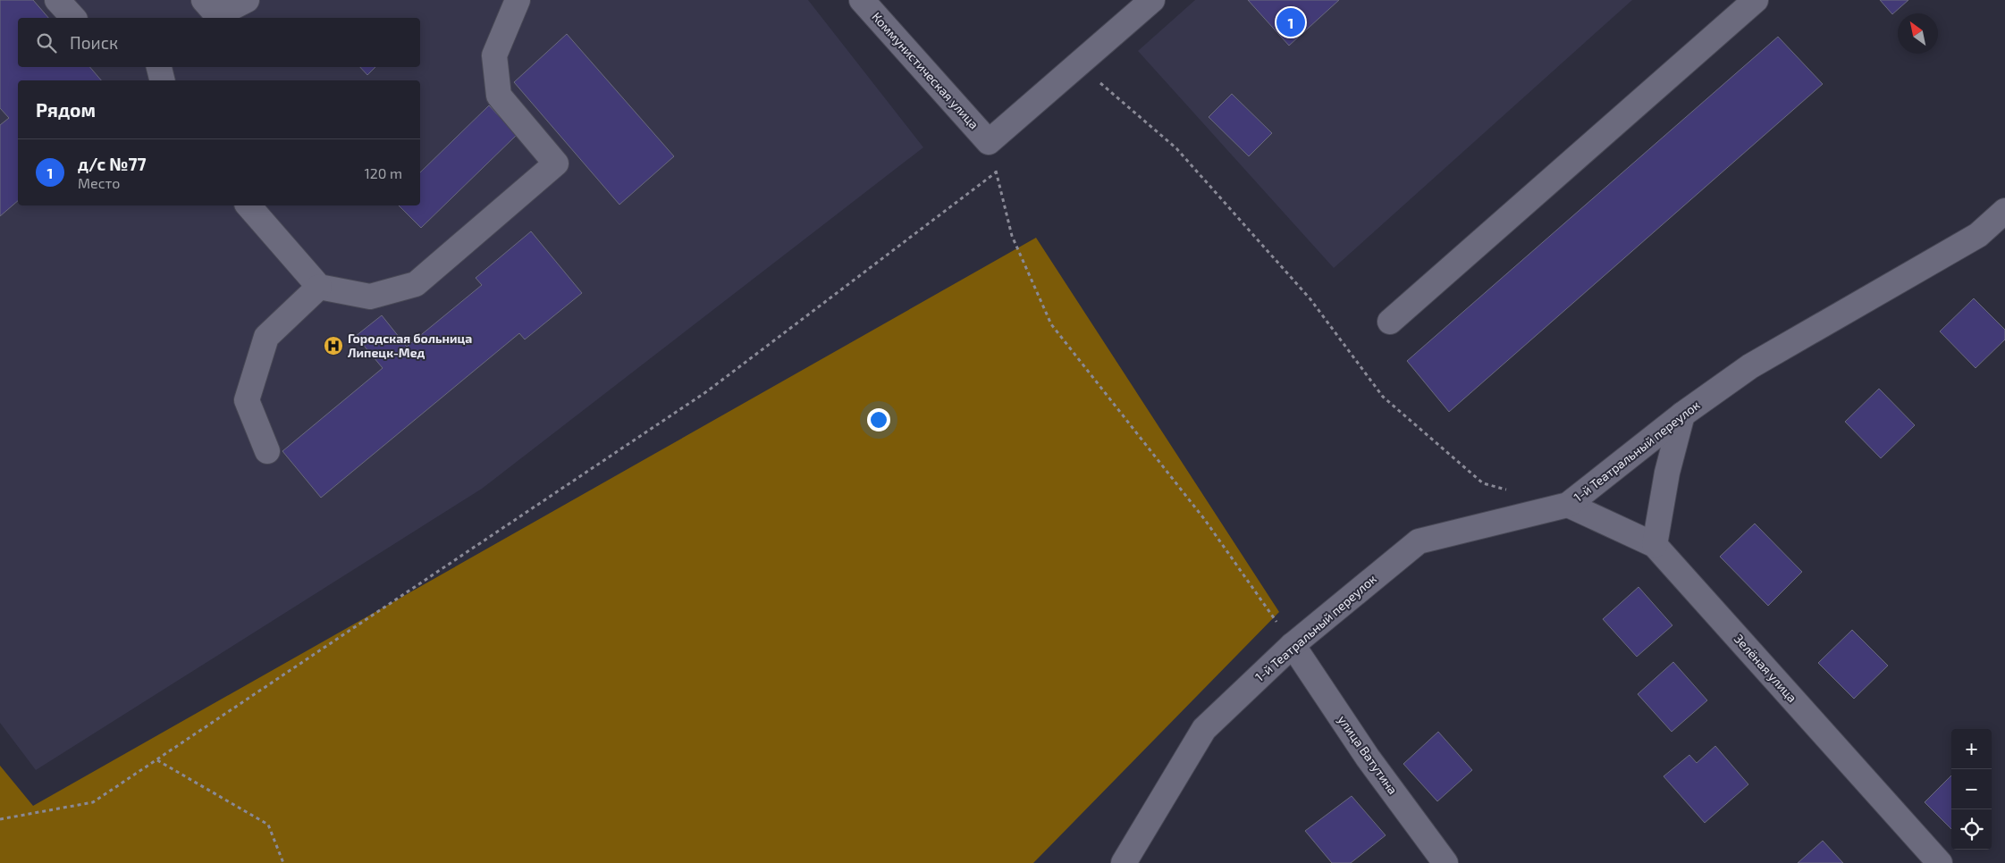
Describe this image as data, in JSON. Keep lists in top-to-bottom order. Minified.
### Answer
{"streets":{"street":["Коммунистическая улица","1-й Театральный переулок","Зелёная улица","улица Ватутина"]},"crossings":[["1-й Театральный переулок","Зелёная улица"],["1-й Театральный переулок","улица Ватутина"]],"places":{"hospital":["Городская больница Липецк-Мед"]},"north":"top left","page":{"pins":"1","search":"Поиск","heading":"Рядом","list":[{"mark":"1","name":"д/с №77","note":"Место","value":"120 m"}],"map_buttons":["+","−"]}}
